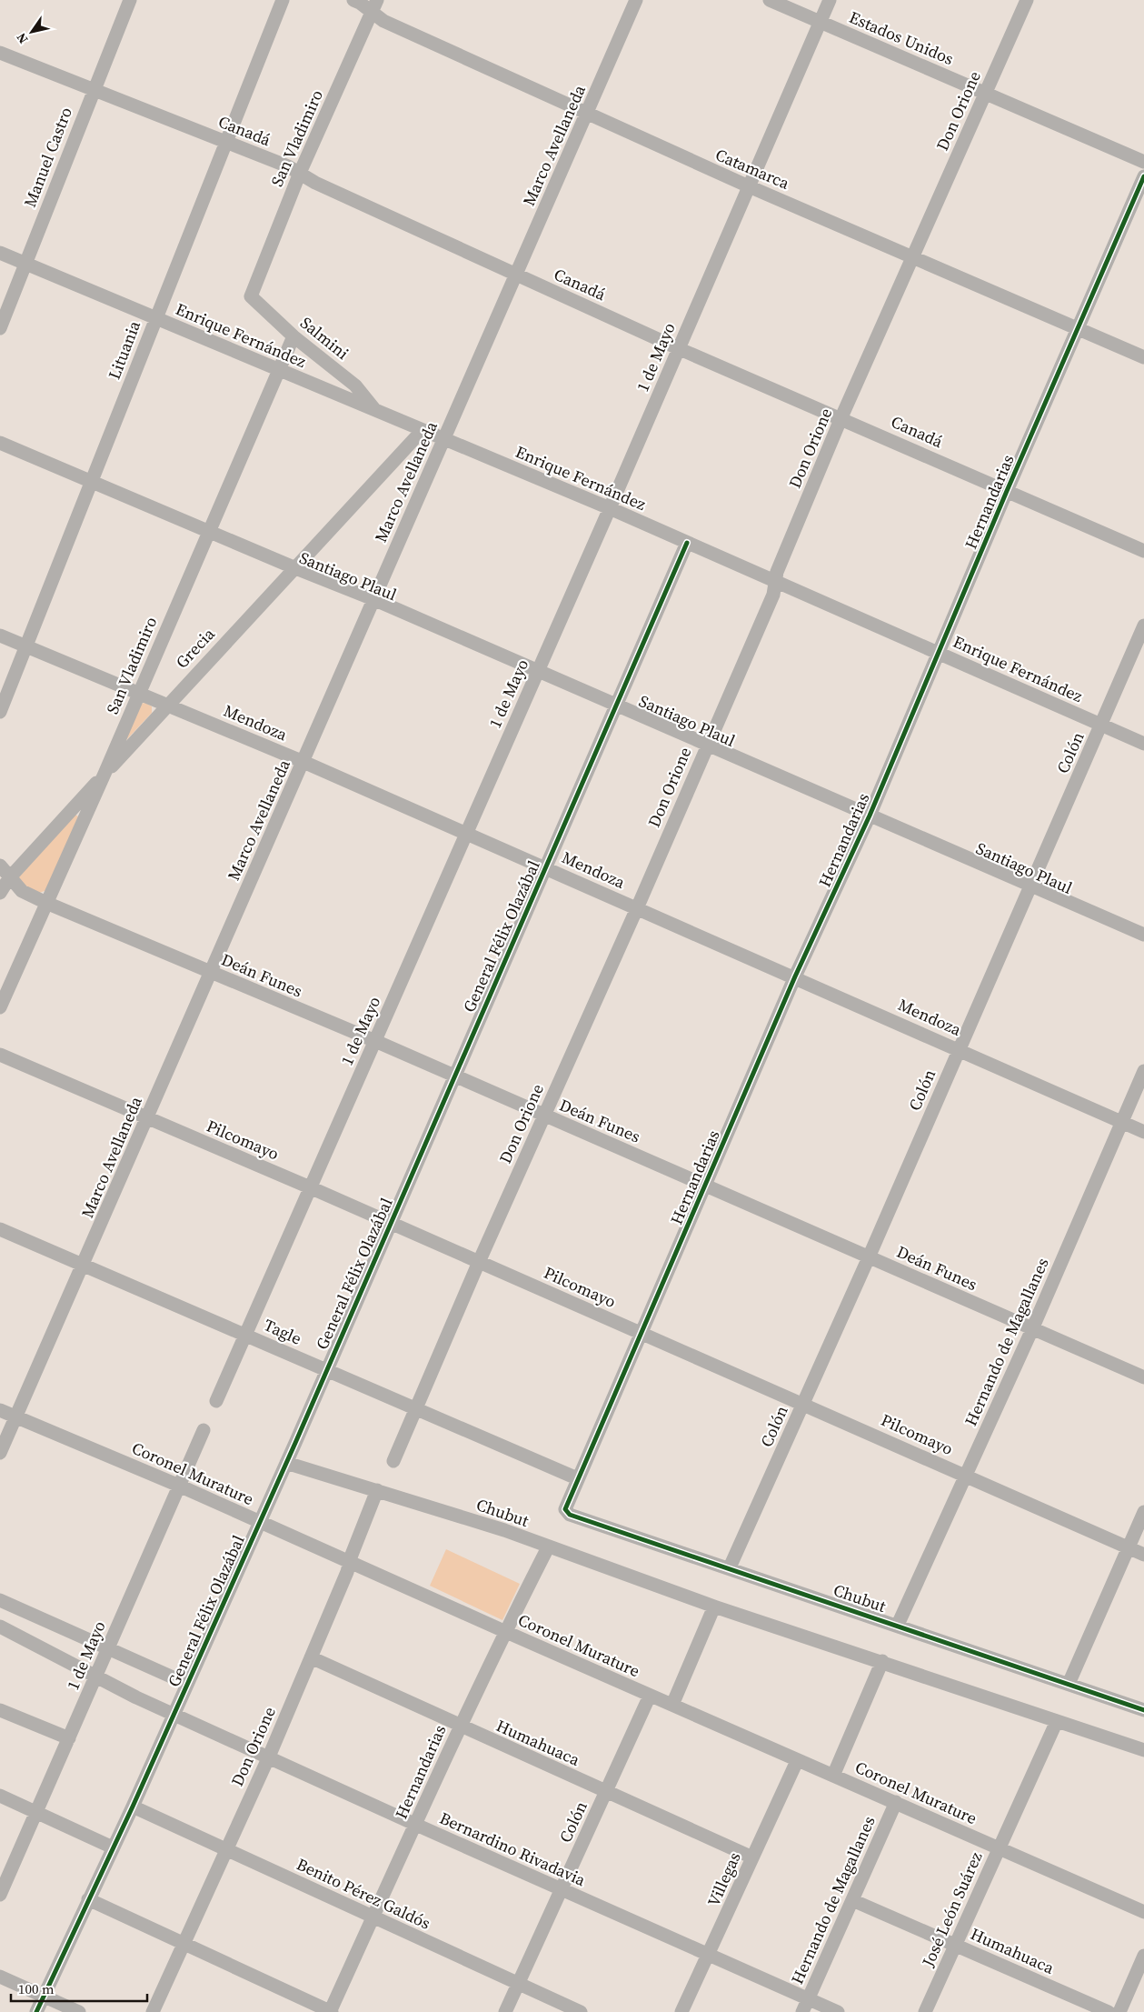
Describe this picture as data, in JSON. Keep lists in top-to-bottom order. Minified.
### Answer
{"streets":{"street":["Estados Unidos","Don Orione","Canadá","San Vladimiro","Marco Avellaneda","Manuel Castro","Catamarca","Enrique Fernández","Salmini","Lituania","1 de Mayo","Hernandarias","Santiago Plaul","Grecia","Mendoza","Colón","General Félix Olazábal","Deán Funes","Pilcomayo","Tagle","Hernando de Magallanes","Coronel Murature","Chubut","Humahuaca","Bernardino Rivadavia","Villegas","Benito Pérez Galdós","José León Suárez"]},"crossings":[["Estados Unidos","Don Orione"],["Estados Unidos","1 de Mayo"],["Don Orione","Canadá"],["Don Orione","Catamarca"],["Don Orione","Enrique Fernández"],["Don Orione","Santiago Plaul"],["Don Orione","Mendoza"],["Don Orione","Deán Funes"],["Don Orione","Pilcomayo"],["Don Orione","Tagle"],["Don Orione","Coronel Murature"],["Don Orione","Chubut"],["Don Orione","Humahuaca"],["Don Orione","Bernardino Rivadavia"],["Don Orione","Benito Pérez Galdós"],["Canadá","San Vladimiro"],["Canadá","Marco Avellaneda"],["Canadá","Manuel Castro"],["Canadá","Lituania"],["Canadá","1 de Mayo"],["Canadá","Hernandarias"],["San Vladimiro","Catamarca"],["San Vladimiro","Enrique Fernández"],["San Vladimiro","Salmini"],["San Vladimiro","Santiago Plaul"],["San Vladimiro","Grecia"],["San Vladimiro","Mendoza"],["San Vladimiro","Deán Funes"],["Marco Avellaneda","Catamarca"],["Marco Avellaneda","Enrique Fernández"],["Marco Avellaneda","Santiago Plaul"],["Marco Avellaneda","Mendoza"],["Marco Avellaneda","Deán Funes"],["Marco Avellaneda","Pilcomayo"],["Marco Avellaneda","Tagle"],["Marco Avellaneda","Coronel Murature"],["Manuel Castro","Enrique Fernández"],["Catamarca","1 de Mayo"],["Catamarca","Hernandarias"],["Enrique Fernández","Salmini"],["Enrique Fernández","Lituania"],["Enrique Fernández","1 de Mayo"],["Enrique Fernández","Hernandarias"],["Enrique Fernández","Grecia"],["Enrique Fernández","Colón"],["Enrique Fernández","General Félix Olazábal"],["Lituania","Santiago Plaul"],["Lituania","Mendoza"],["1 de Mayo","Santiago Plaul"],["1 de Mayo","Mendoza"],["1 de Mayo","Deán Funes"],["1 de Mayo","Pilcomayo"],["1 de Mayo","Tagle"],["1 de Mayo","Coronel Murature"],["Hernandarias","Santiago Plaul"],["Hernandarias","Mendoza"],["Hernandarias","Deán Funes"],["Hernandarias","Pilcomayo"],["Hernandarias","Tagle"],["Hernandarias","Coronel Murature"],["Hernandarias","Chubut"],["Hernandarias","Humahuaca"],["Hernandarias","Bernardino Rivadavia"],["Hernandarias","Benito Pérez Galdós"],["Santiago Plaul","Grecia"],["Santiago Plaul","Colón"],["Santiago Plaul","General Félix Olazábal"],["Grecia","Mendoza"],["Grecia","Deán Funes"],["Mendoza","Colón"],["Mendoza","General Félix Olazábal"],["Mendoza","Hernando de Magallanes"],["Colón","Deán Funes"],["Colón","Pilcomayo"],["Colón","Coronel Murature"],["Colón","Chubut"],["Colón","Humahuaca"],["Colón","Bernardino Rivadavia"],["Colón","Benito Pérez Galdós"],["General Félix Olazábal","Deán Funes"],["General Félix Olazábal","Pilcomayo"],["General Félix Olazábal","Tagle"],["General Félix Olazábal","Coronel Murature"],["General Félix Olazábal","Chubut"],["General Félix Olazábal","Bernardino Rivadavia"],["General Félix Olazábal","Benito Pérez Galdós"],["Deán Funes","Hernando de Magallanes"],["Pilcomayo","Hernando de Magallanes"],["Hernando de Magallanes","Coronel Murature"],["Hernando de Magallanes","Chubut"],["Hernando de Magallanes","Humahuaca"],["Hernando de Magallanes","Bernardino Rivadavia"],["Coronel Murature","Villegas"],["Coronel Murature","José León Suárez"],["Chubut","José León Suárez"],["Humahuaca","Villegas"],["Humahuaca","José León Suárez"],["Bernardino Rivadavia","Villegas"]],"scale_bar":"100 m","north":"bottom left"}
